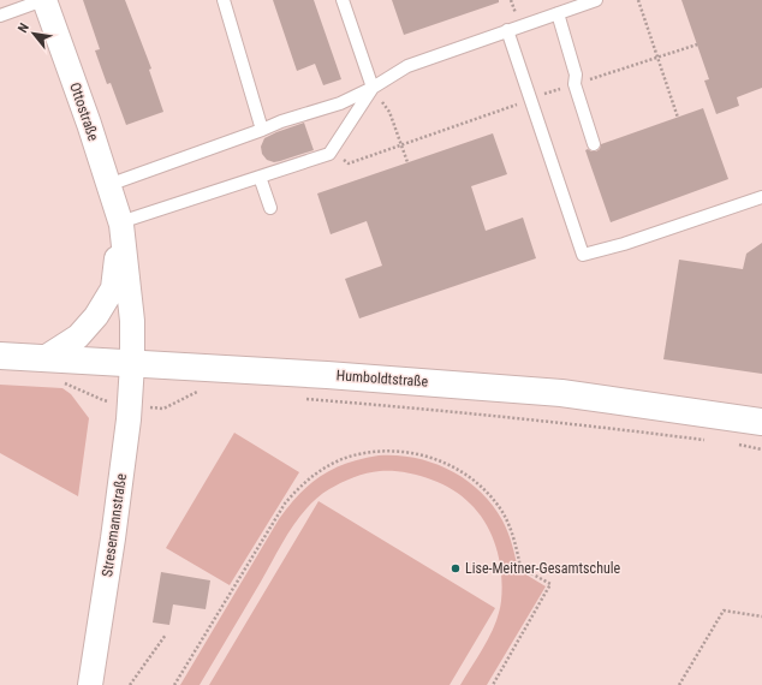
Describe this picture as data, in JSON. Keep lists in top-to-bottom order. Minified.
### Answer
{"streets":{"street":["Ottostraße","Humboldtstraße","Stresemannstraße"]},"crossings":[["Ottostraße","Humboldtstraße"],["Ottostraße","Stresemannstraße"],["Humboldtstraße","Stresemannstraße"]],"places":["Lise-Meitner-Gesamtschule"],"north":"top left"}
